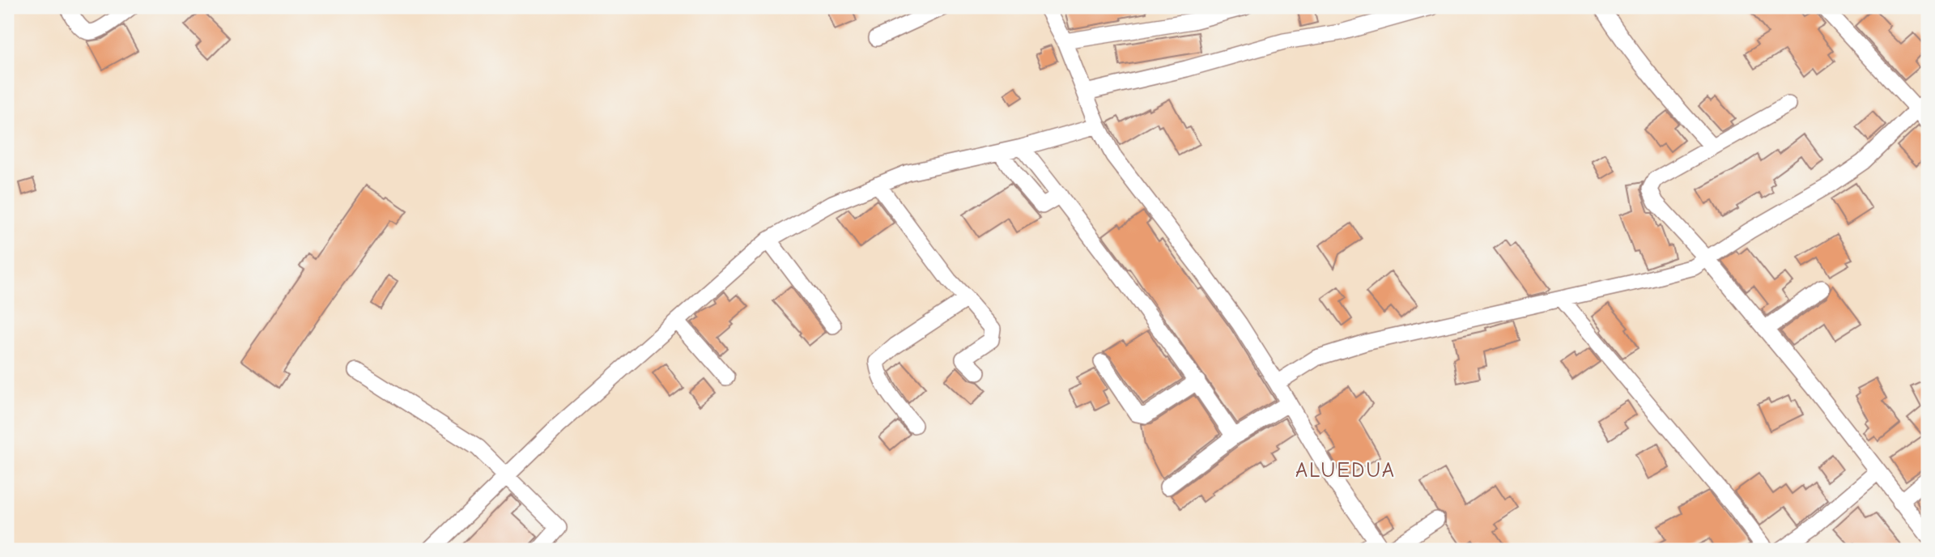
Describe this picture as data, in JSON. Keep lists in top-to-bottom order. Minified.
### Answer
{"districts":["ALUEDUA"]}
